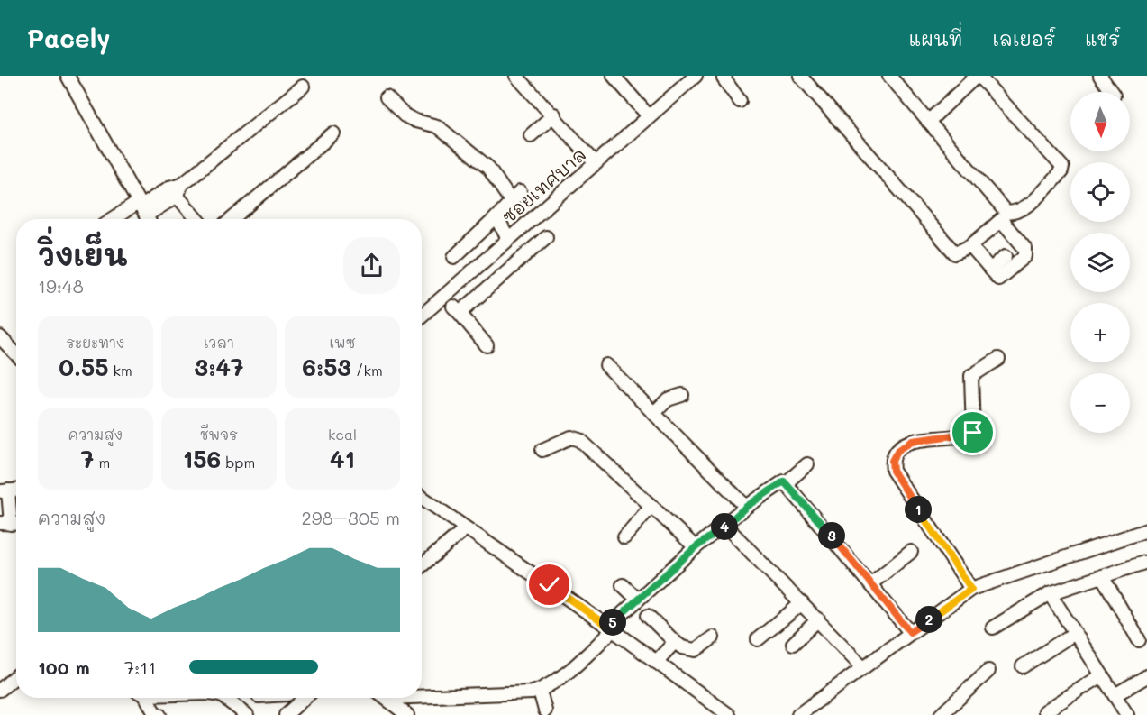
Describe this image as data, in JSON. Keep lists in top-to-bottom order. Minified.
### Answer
{"streets":{"street":["ซอยเทศบาล"]},"north":"bottom","page":{"header":"Pacely","nav":["แผนที่","เลเยอร์","แชร์"],"map_buttons":["+","−"],"heading":["วิ่งเย็น","19:48"],"stats":[["ระยะทาง","0.55 km"],["เวลา","3:47"],["เพซ","6:53 /km"],["ความสูง","7 m"],["ชีพจร","156 bpm"],["kcal","41"]],"chart":["ความสูง","298–305 m"],"pins":["1","4","3","2","5"],"list":[{"name":"100 m","note":"7:11"}]}}
